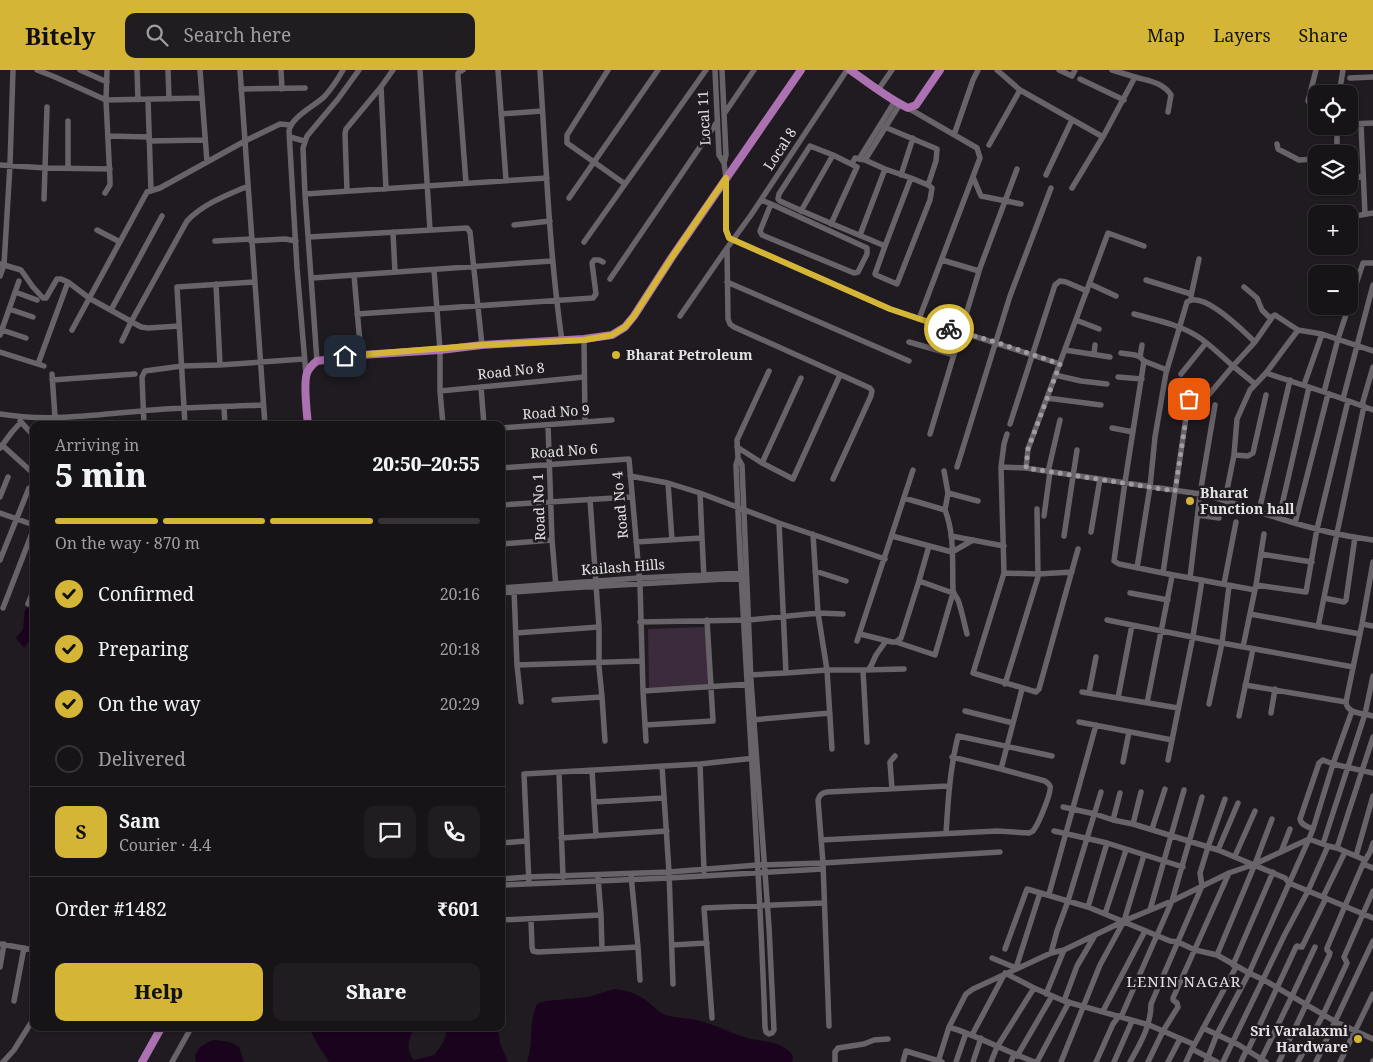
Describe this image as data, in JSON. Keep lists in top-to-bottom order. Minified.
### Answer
{"streets":{"street":["Local 11","Local 8","Road No 8","Road No 9","Road No 6","Road No 4","Road No 1","Kailash Hills"]},"crossings":[["Local 11","Local 8"],["Road No 9","Road No 1"],["Road No 6","Road No 4"],["Road No 6","Road No 1"],["Road No 4","Kailash Hills"],["Road No 1","Kailash Hills"]],"districts":["LENIN NAGAR"],"places":["Bharat Petroleum","Bharat Function hall","Sri Varalaxmi Hardware"],"page":{"header":"Bitely","search":"Search here","nav":["Map","Layers","Share"],"map_buttons":["+","−"],"heading":["5 min","Arriving in","20:50–20:55"],"panel":["Sam","Courier · 4.4","Order #1482","₹601"],"bar":"On the way · 870 m","list":[["Confirmed","20:16"],["Preparing","20:18"],["On the way","20:29"],"Delivered"],"round":"S","buttons":["Help","Share"]}}
